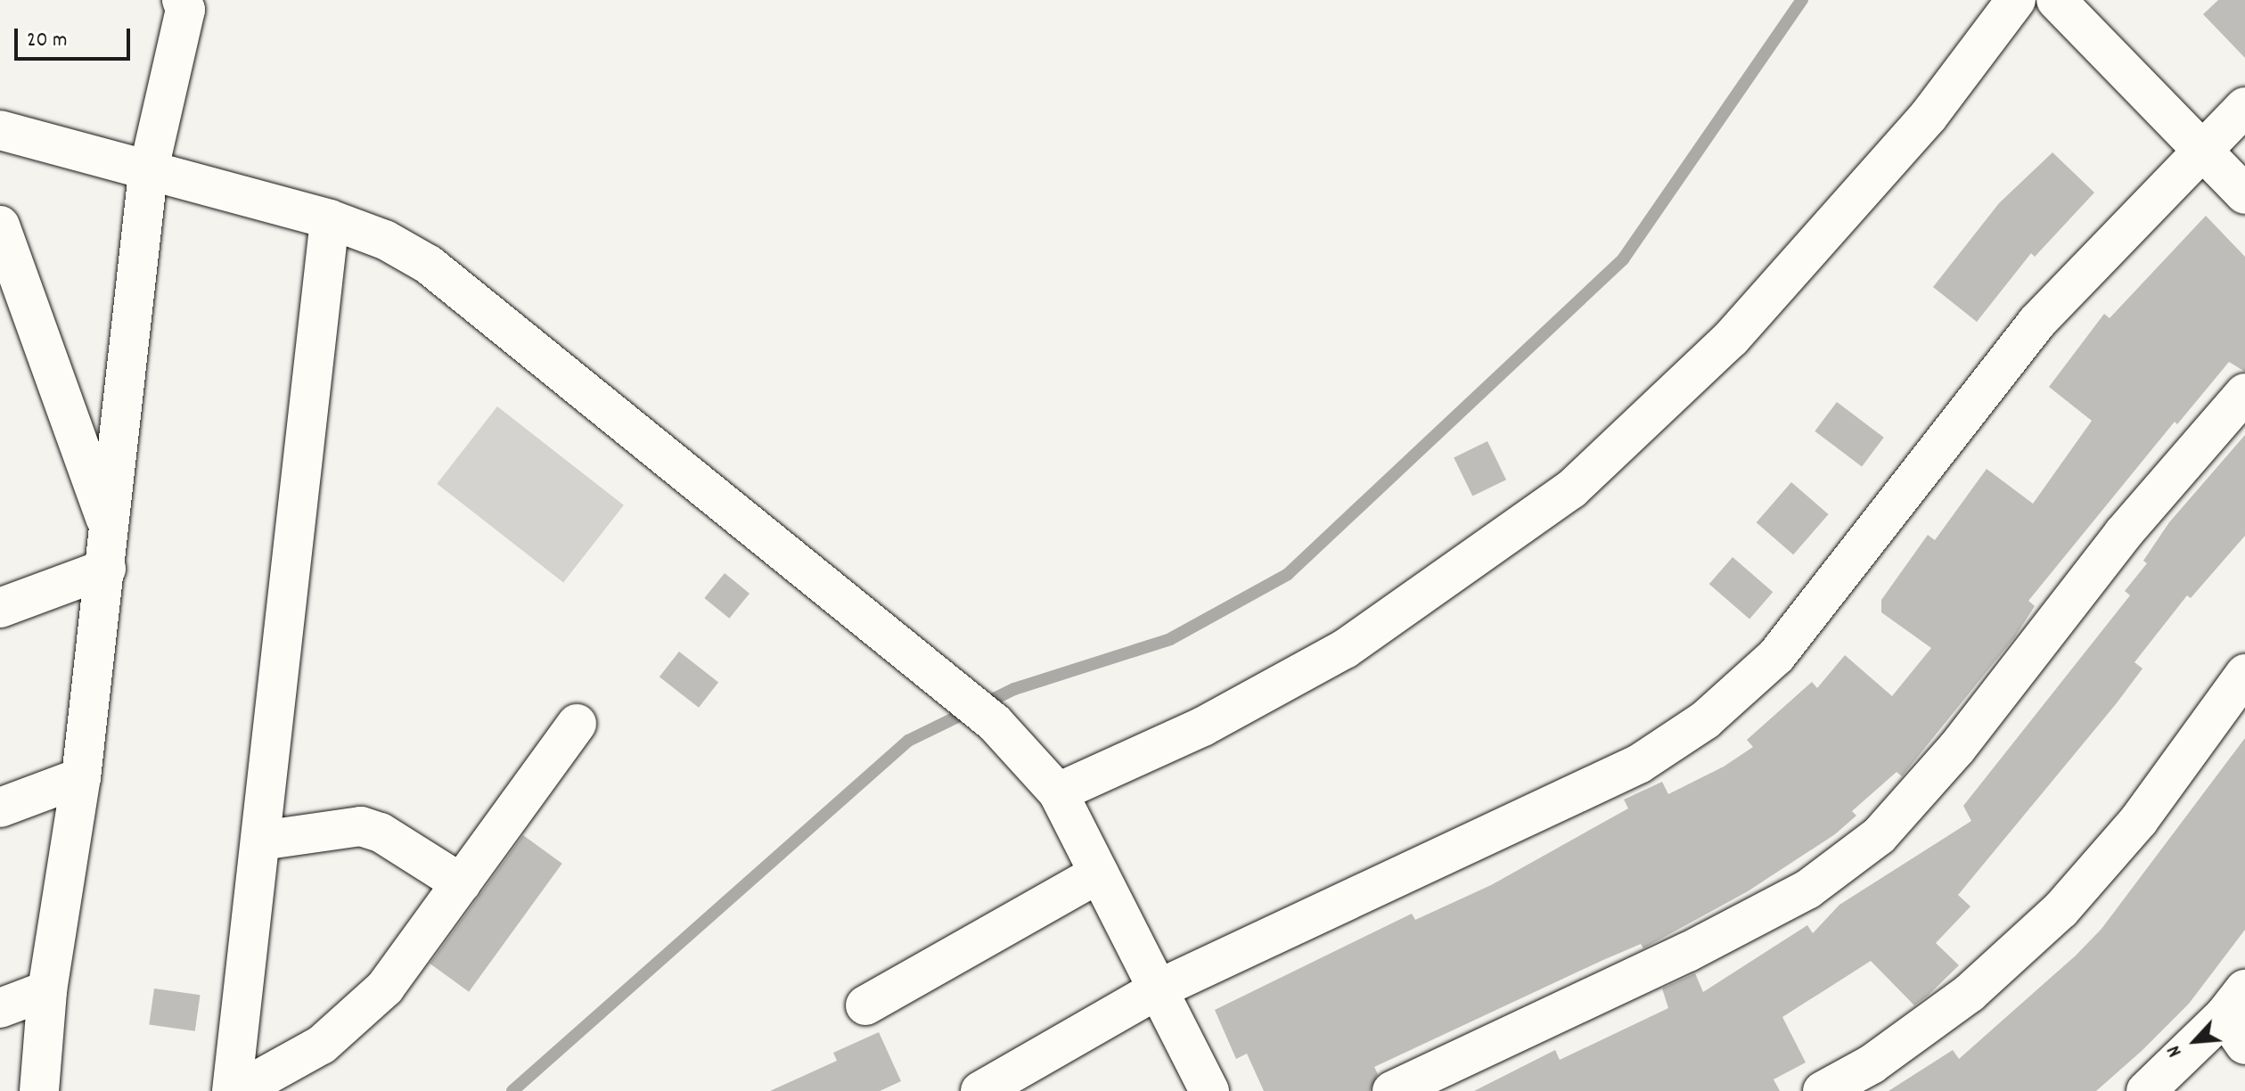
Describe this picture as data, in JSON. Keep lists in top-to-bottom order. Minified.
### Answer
{"scale_bar":"20 m","north":"bottom left"}
